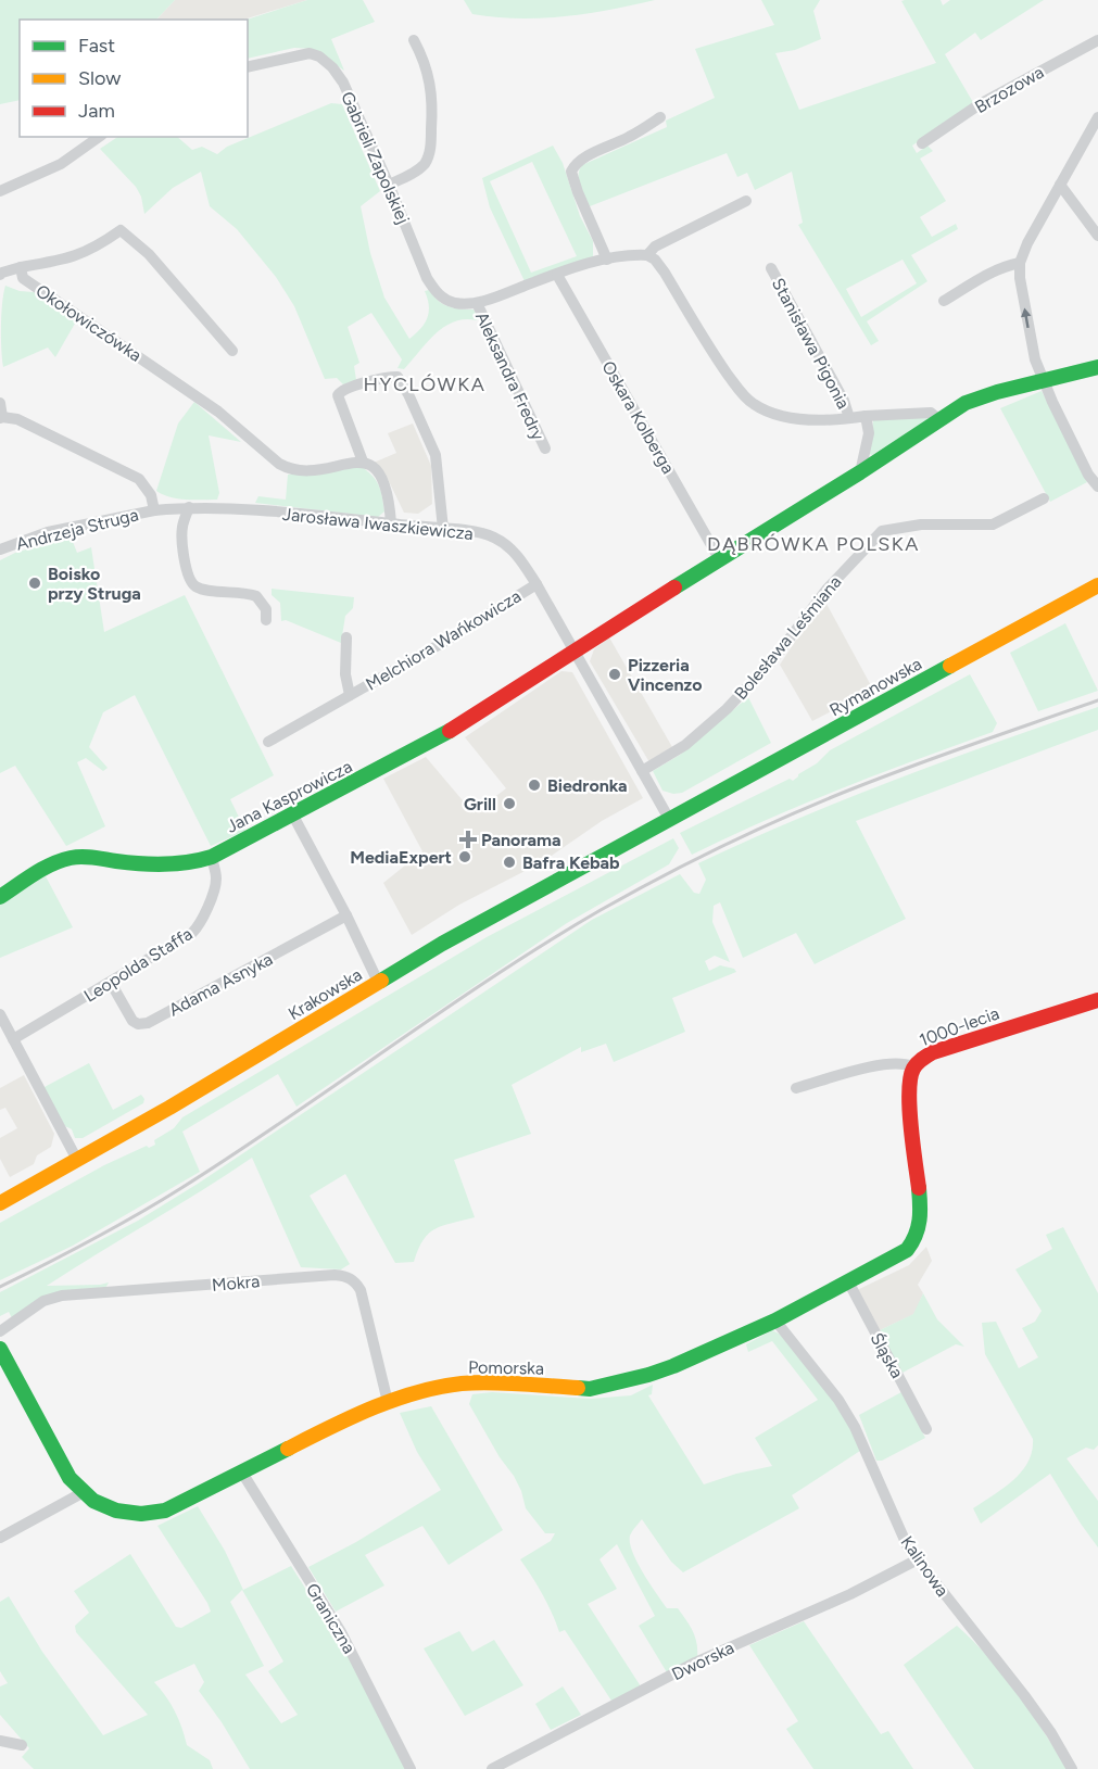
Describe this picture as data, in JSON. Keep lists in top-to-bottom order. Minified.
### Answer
{"streets":{"street":["Brzozowa","Gabrieli Zapolskiej","Okołowiczówka","Stanisława Pigonia","Aleksandra Fredry","Oskara Kolberga","Jarosława Iwaszkiewicza","Andrzeja Struga","Bolesława Leśmiana","Melchiora Wańkowicza","Rymanowska","Jana Kasprowicza","Leopolda Staffa","Adama Asnyka","Krakowska","1000-lecia","Mokra","Śląska","Pomorska","Kalinowa","Graniczna","Dworska"]},"crossings":[["Gabrieli Zapolskiej","Aleksandra Fredry"],["Oskara Kolberga","Jana Kasprowicza"],["Jarosława Iwaszkiewicza","Andrzeja Struga"],["Jarosława Iwaszkiewicza","Bolesława Leśmiana"],["Jarosława Iwaszkiewicza","Melchiora Wańkowicza"],["Jarosława Iwaszkiewicza","Rymanowska"],["Jarosława Iwaszkiewicza","Jana Kasprowicza"],["Jarosława Iwaszkiewicza","Krakowska"],["Rymanowska","Krakowska"],["Jana Kasprowicza","Leopolda Staffa"],["Leopolda Staffa","Adama Asnyka"],["1000-lecia","Pomorska"],["Mokra","Pomorska"],["Śląska","Pomorska"],["Pomorska","Kalinowa"],["Pomorska","Graniczna"],["Kalinowa","Dworska"]],"districts":["HYCLÓWKA","DĄBRÓWKA POLSKA"],"places":{"other":["Boisko przy Struga","Pizzeria Vincenzo","Biedronka","Grill","MediaExpert","Bafra Kebab"],"health":["Panorama"]},"legend":["Fast","Slow","Jam"]}
